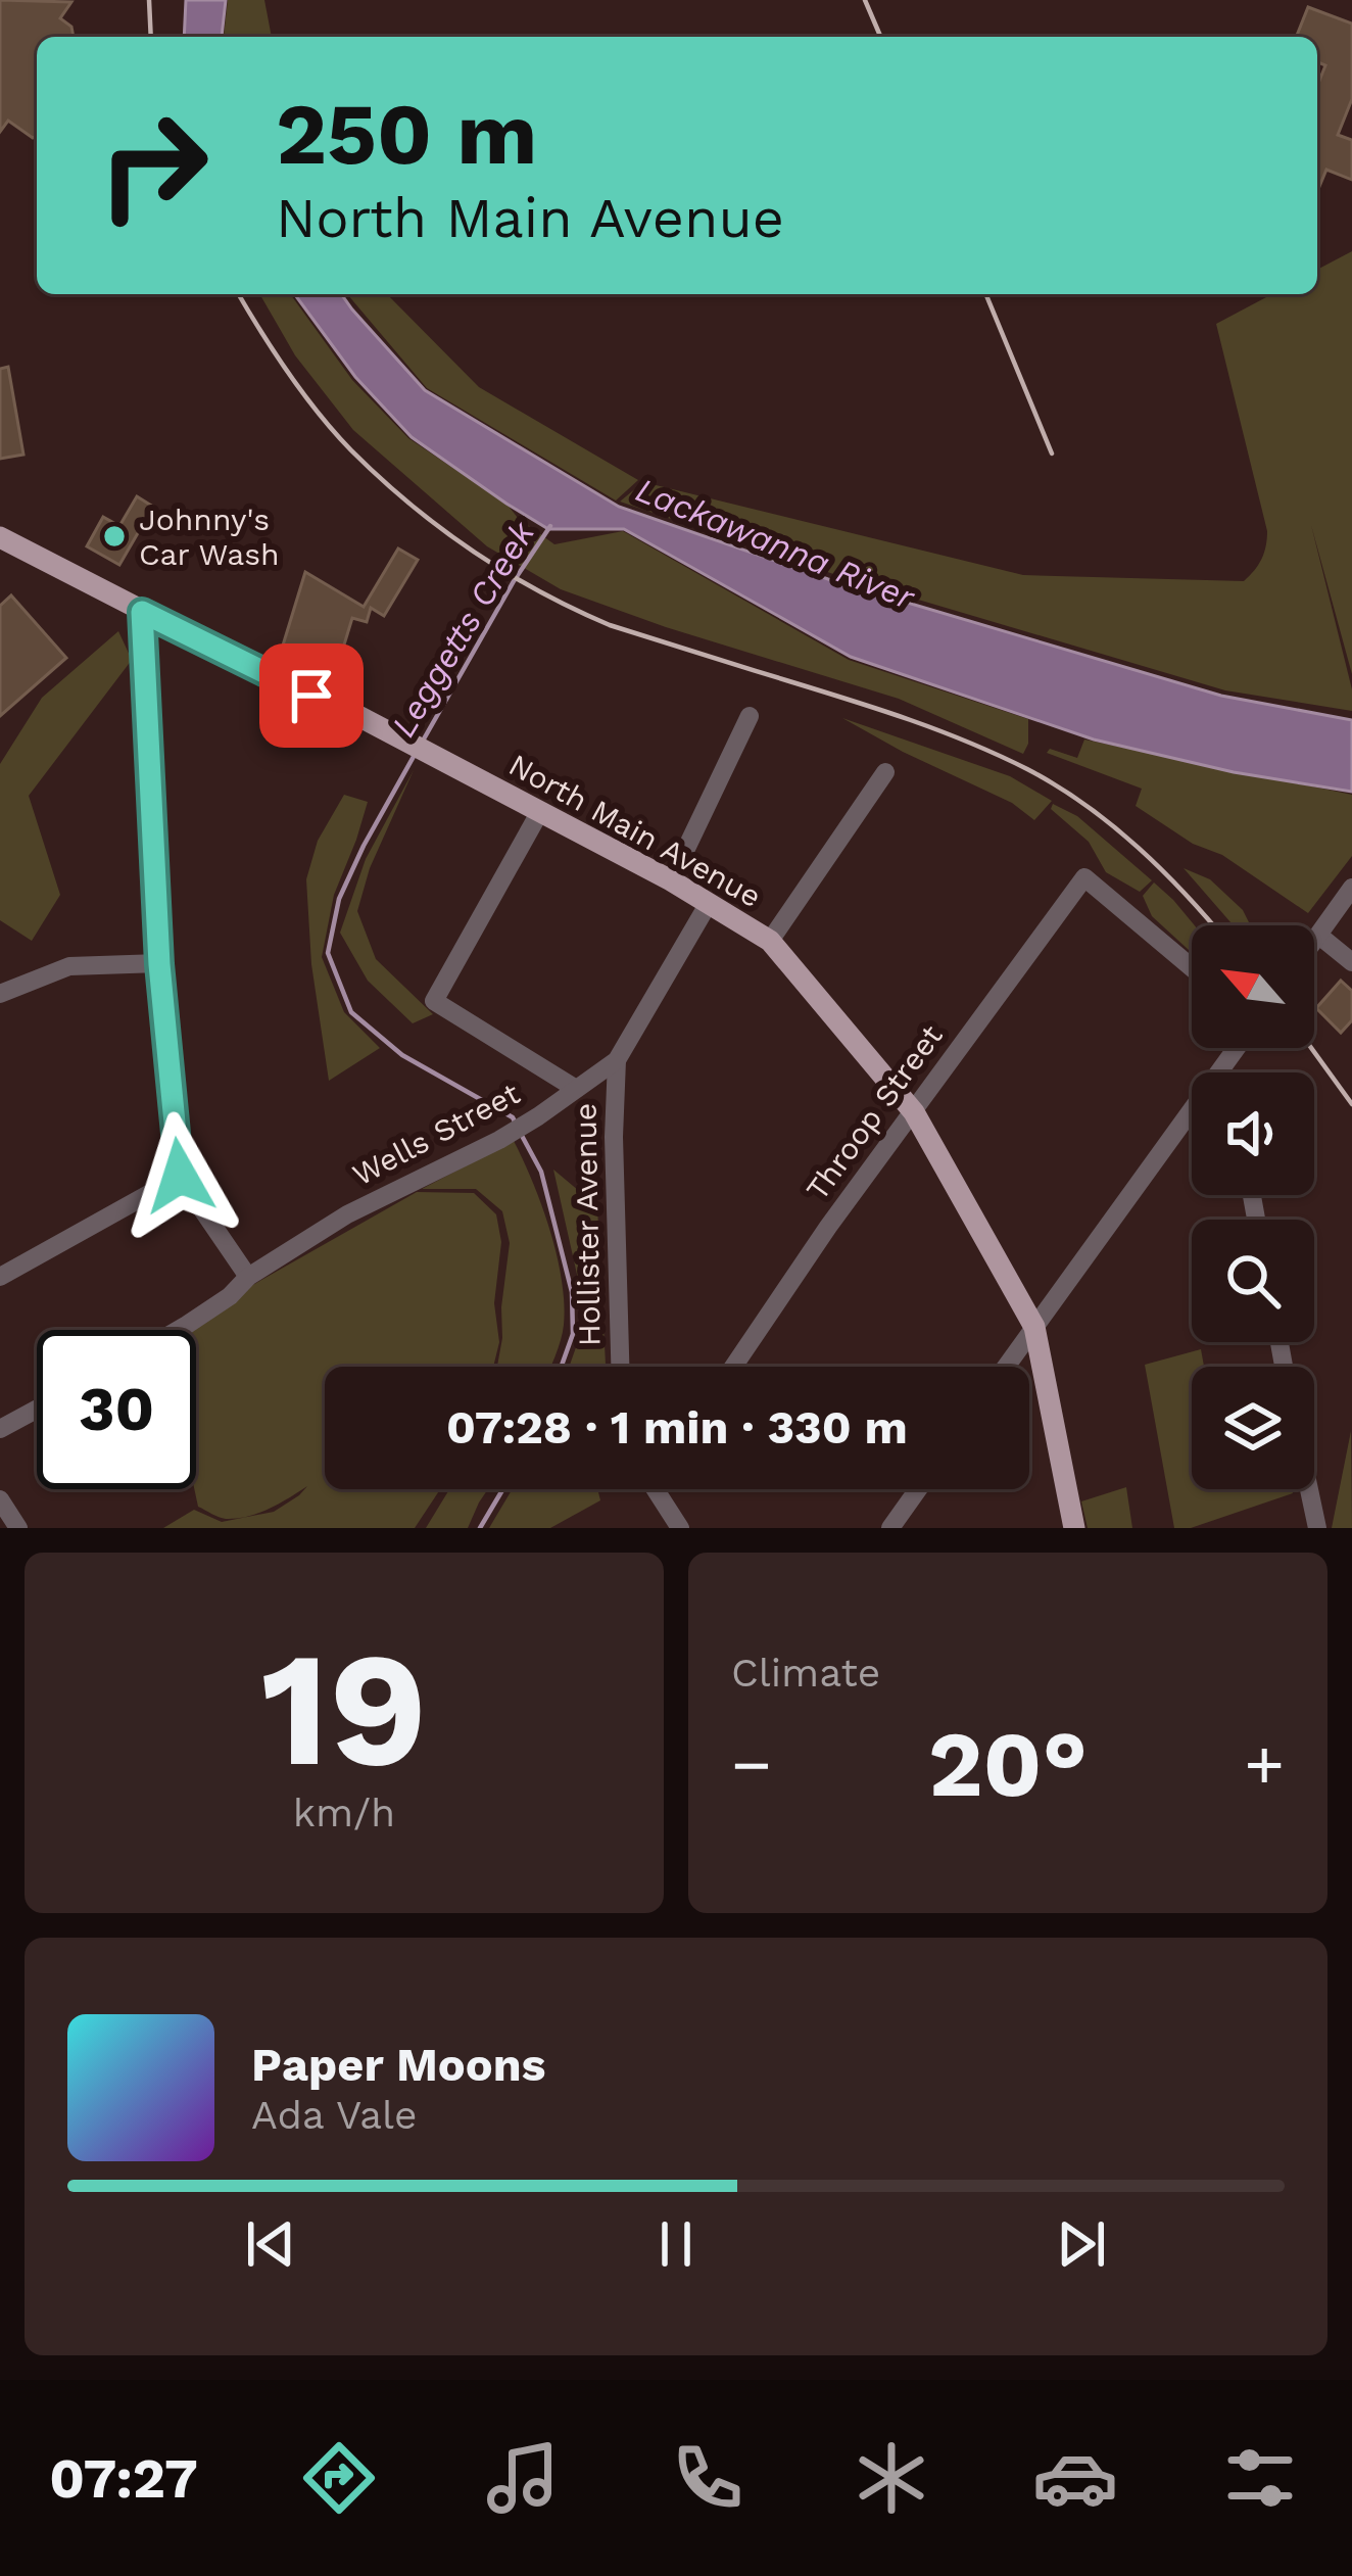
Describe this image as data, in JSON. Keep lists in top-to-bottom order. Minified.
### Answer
{"streets":{"main road":["North Main Avenue"],"street":["Throop Street","Wells Street","Hollister Avenue"]},"crossings":[["North Main Avenue","Throop Street"],["North Main Avenue","Wells Street"],["North Main Avenue","Hollister Avenue"],["Wells Street","Hollister Avenue"]],"water":["Lackawanna River","Leggetts Creek"],"places":["Johnny's Car Wash"],"north":"top left","page":{"turn":["250 m","North Main Avenue"],"limit":"30","trip":"07:28 · 1 min · 330 m","tile":[["19","km/h"],"Climate"],"heat":["−","20°","+"],"song":["Paper Moons","Ada Vale"],"tabs":"07:27"}}
